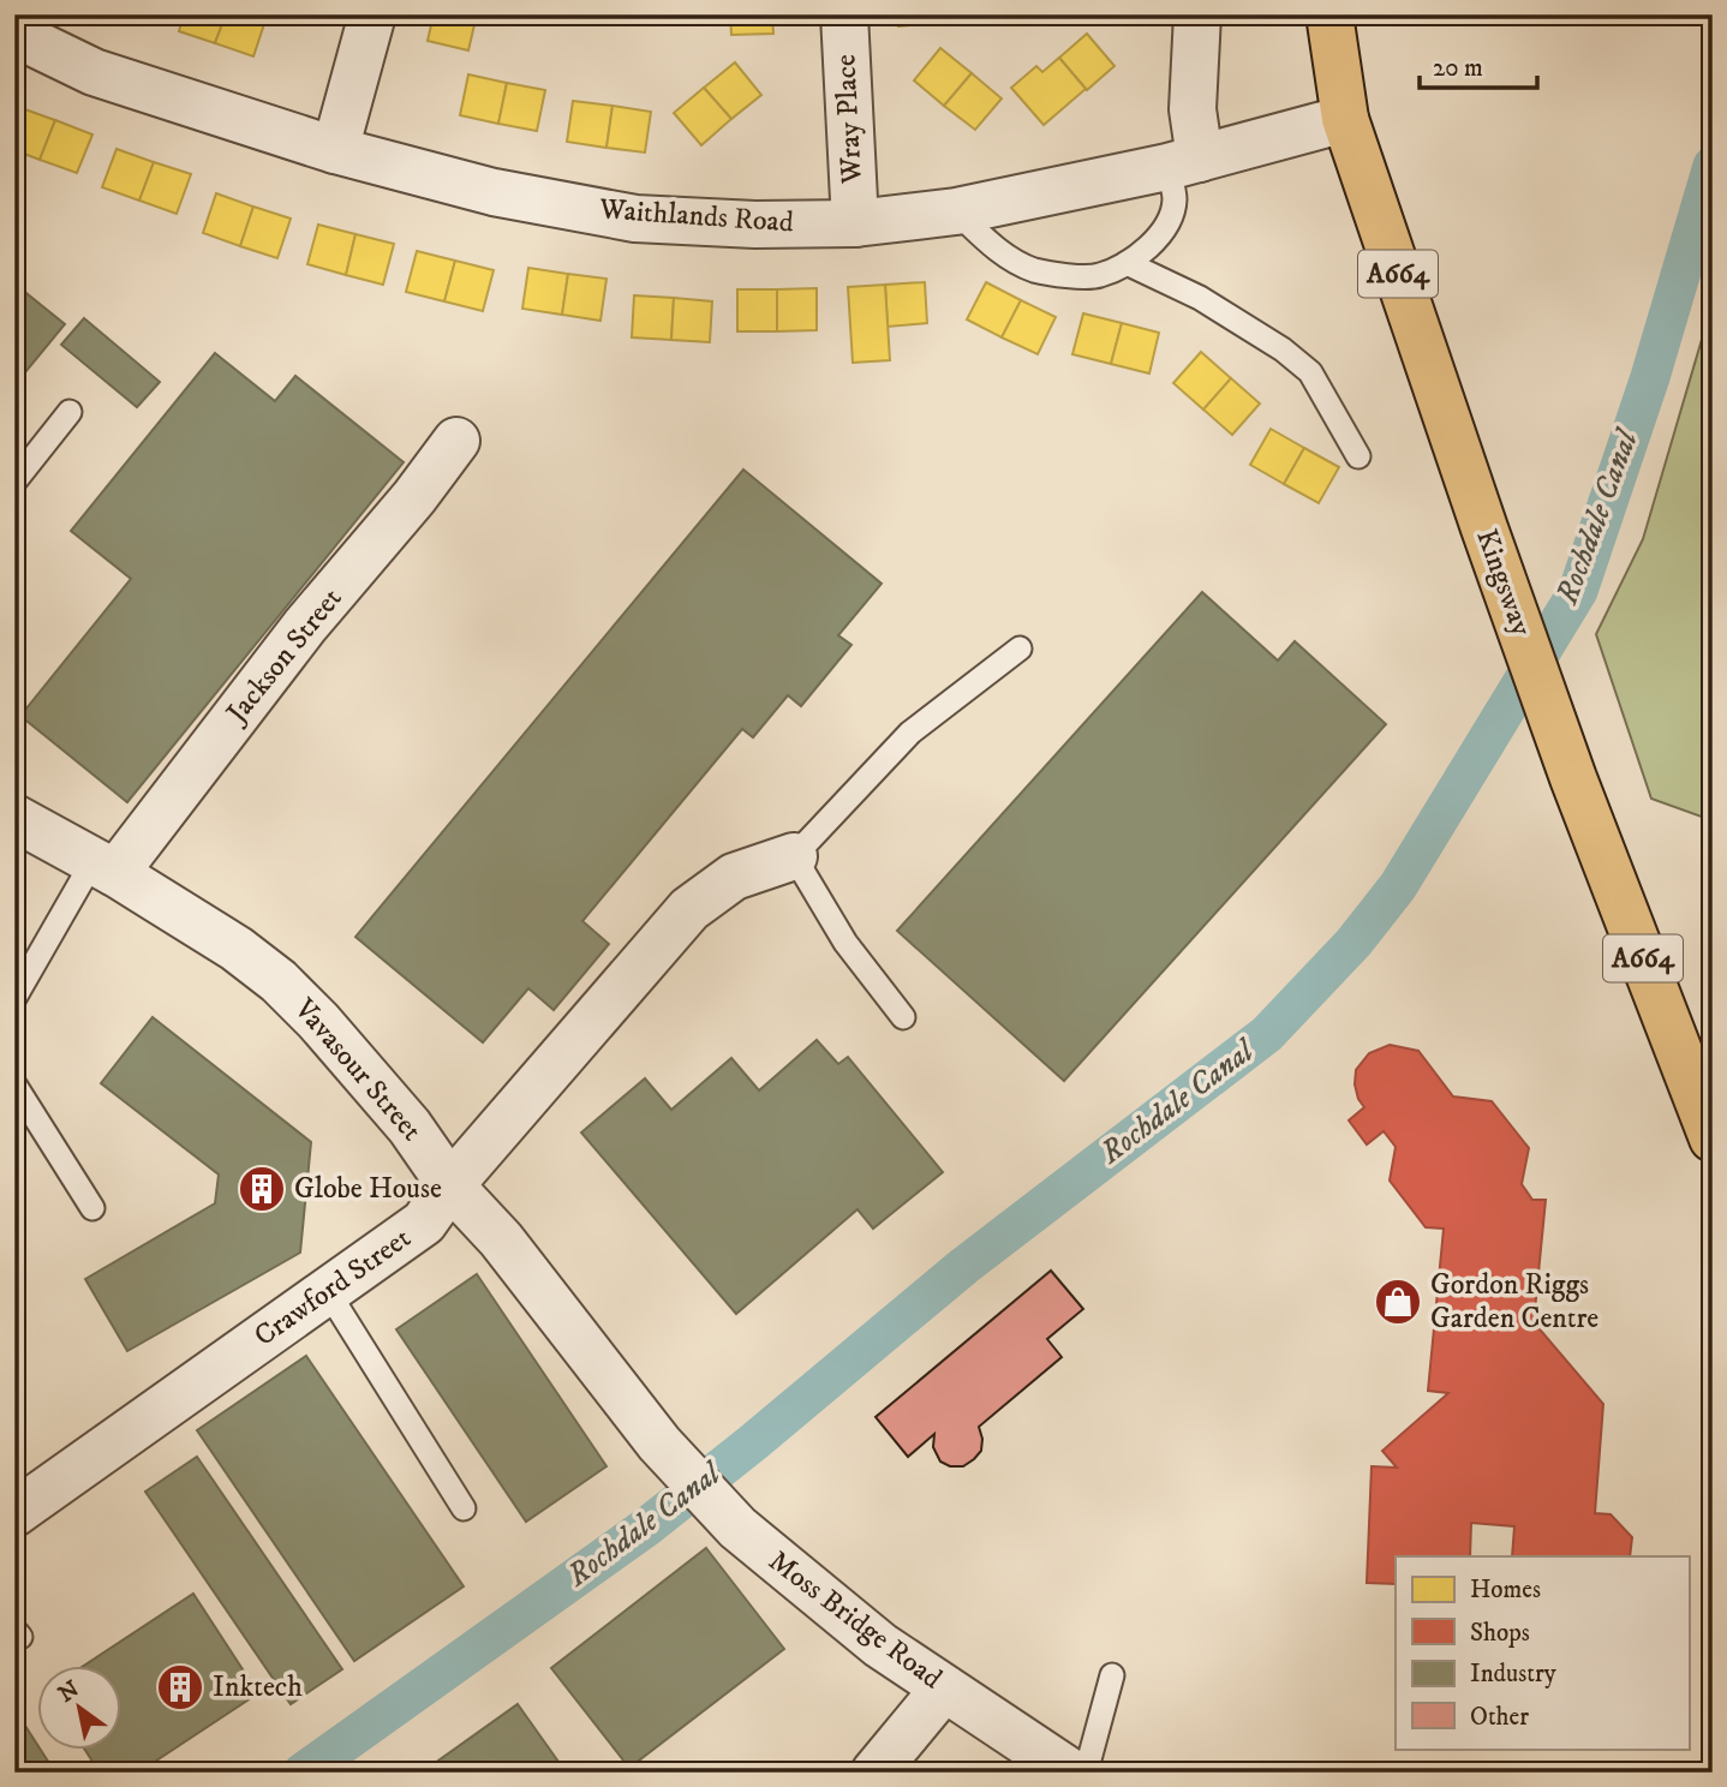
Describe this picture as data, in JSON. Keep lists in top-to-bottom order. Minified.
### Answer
{"streets":{"main road":["A664","Kingsway"],"street":["Wray Place","Waithlands Road","Jackson Street","Vavasour Street","Crawford Street","Moss Bridge Road"]},"crossings":[["Wray Place","Waithlands Road"],["Waithlands Road","Kingsway"],["Jackson Street","Vavasour Street"],["Vavasour Street","Crawford Street"],["Vavasour Street","Moss Bridge Road"]],"water":["Rochdale Canal"],"places":{"building":["Globe House","Inktech"],"shop":["Gordon Riggs Garden Centre"]},"legend":["Homes","Shops","Industry","Other"],"scale_bar":"20 m","north":"top left"}
